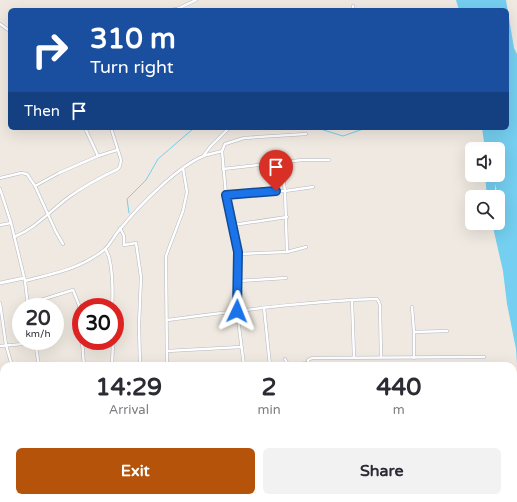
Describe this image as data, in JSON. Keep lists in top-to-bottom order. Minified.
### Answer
{"page":{"turn":["310 m","Turn right"],"then":"Then","speed":"20 km/h","limit":"30","eta":["14:29","Arrival","2","min","440","m"],"buttons":["Exit","Share"]}}
